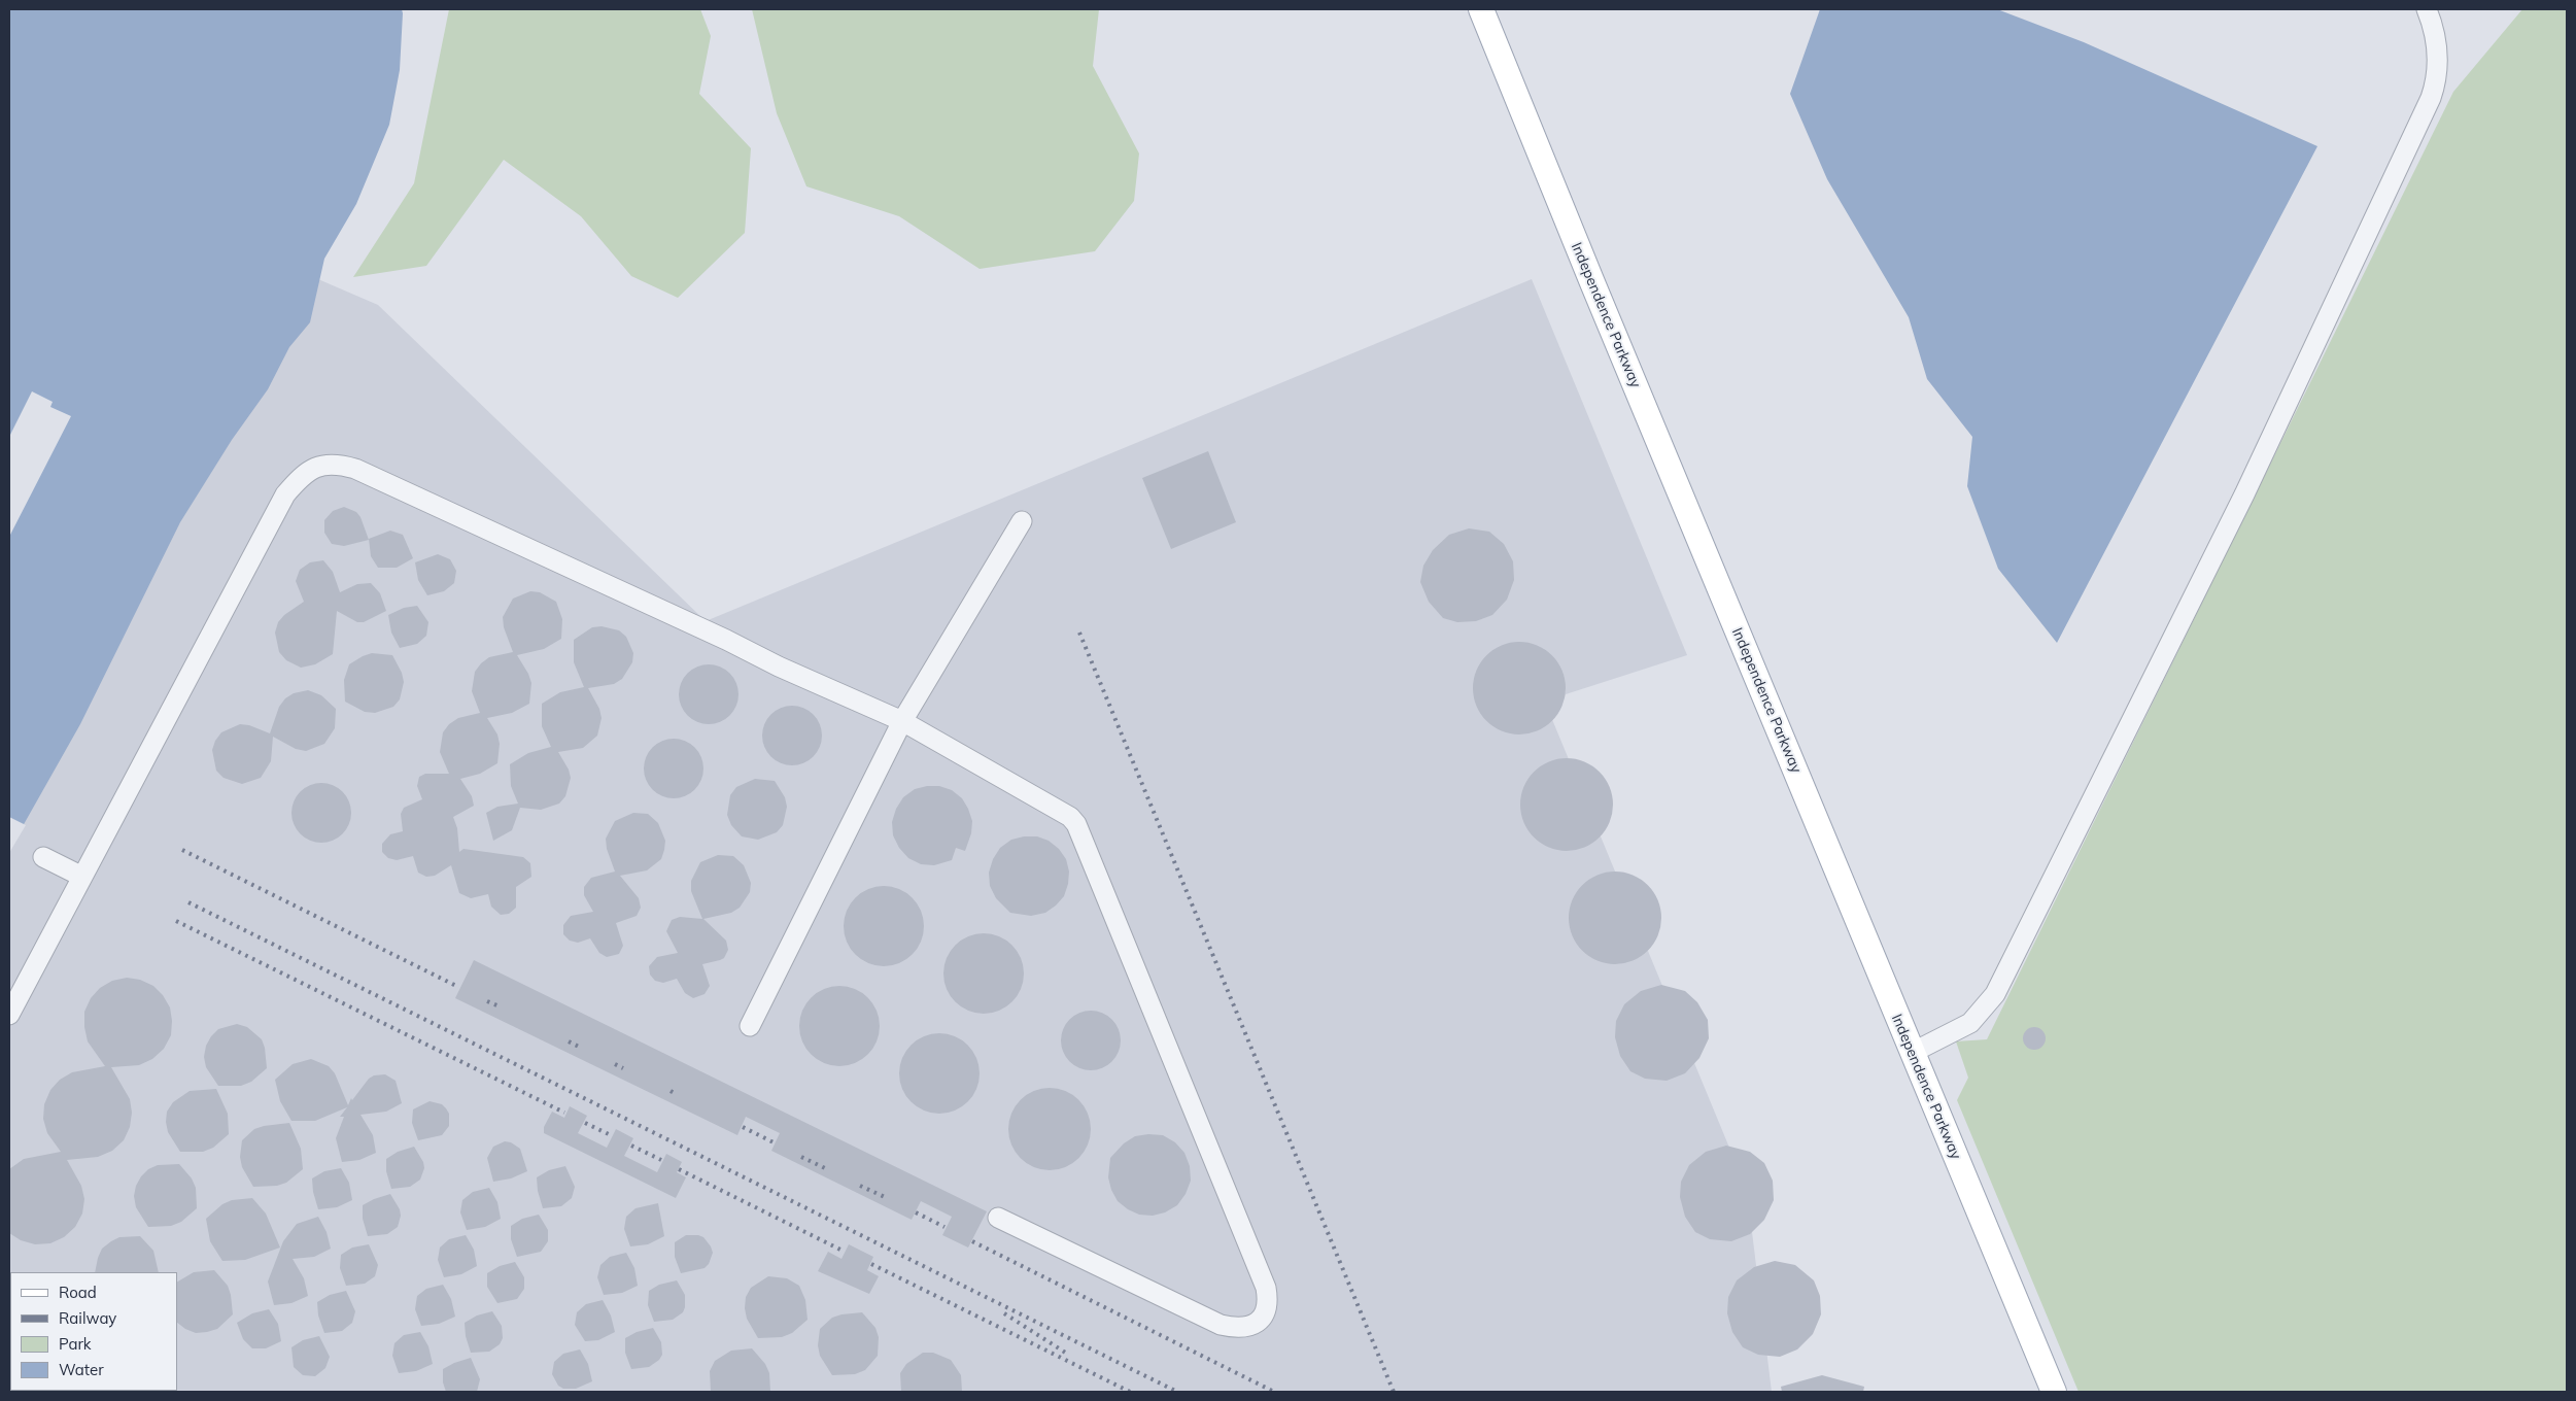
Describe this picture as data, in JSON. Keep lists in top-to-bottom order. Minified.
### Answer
{"streets":{"main road":["Independence Parkway"]},"legend":["Road","Railway","Park","Water"]}
